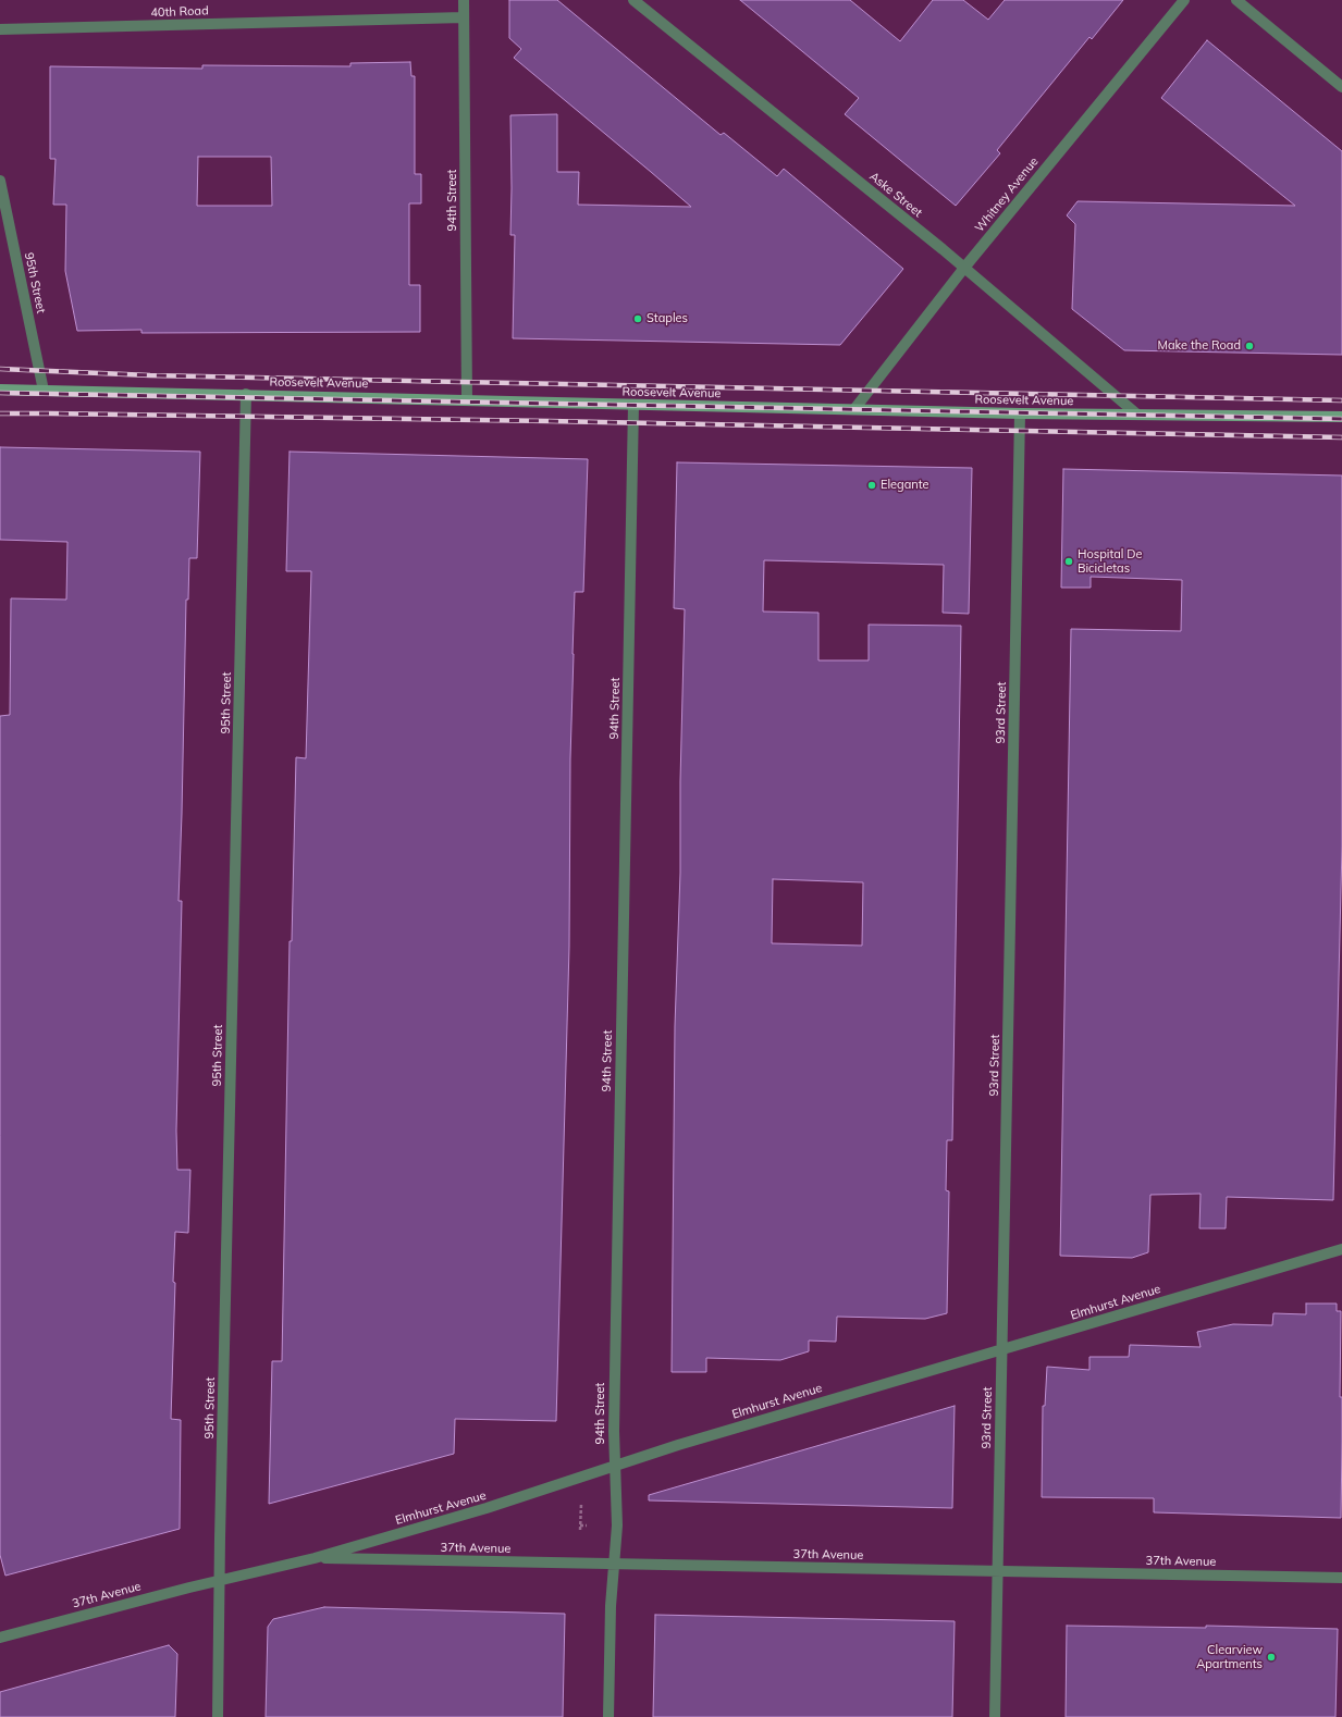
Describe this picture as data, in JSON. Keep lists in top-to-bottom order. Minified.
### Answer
{"streets":{"main road":["Roosevelt Avenue"],"street":["40th Road","Aske Street","Whitney Avenue","94th Street","95th Street","93rd Street","Elmhurst Avenue","37th Avenue"]},"crossings":[["40th Road","94th Street"],["Aske Street","Whitney Avenue"],["Aske Street","Roosevelt Avenue"],["Whitney Avenue","Roosevelt Avenue"],["94th Street","Roosevelt Avenue"],["94th Street","Elmhurst Avenue"],["94th Street","37th Avenue"],["95th Street","Roosevelt Avenue"],["95th Street","Elmhurst Avenue"],["95th Street","37th Avenue"],["Roosevelt Avenue","93rd Street"],["93rd Street","Elmhurst Avenue"],["93rd Street","37th Avenue"],["Elmhurst Avenue","37th Avenue"]],"places":["Staples","Make the Road","Elegante","Hospital De Bicicletas","Clearview Apartments"]}
